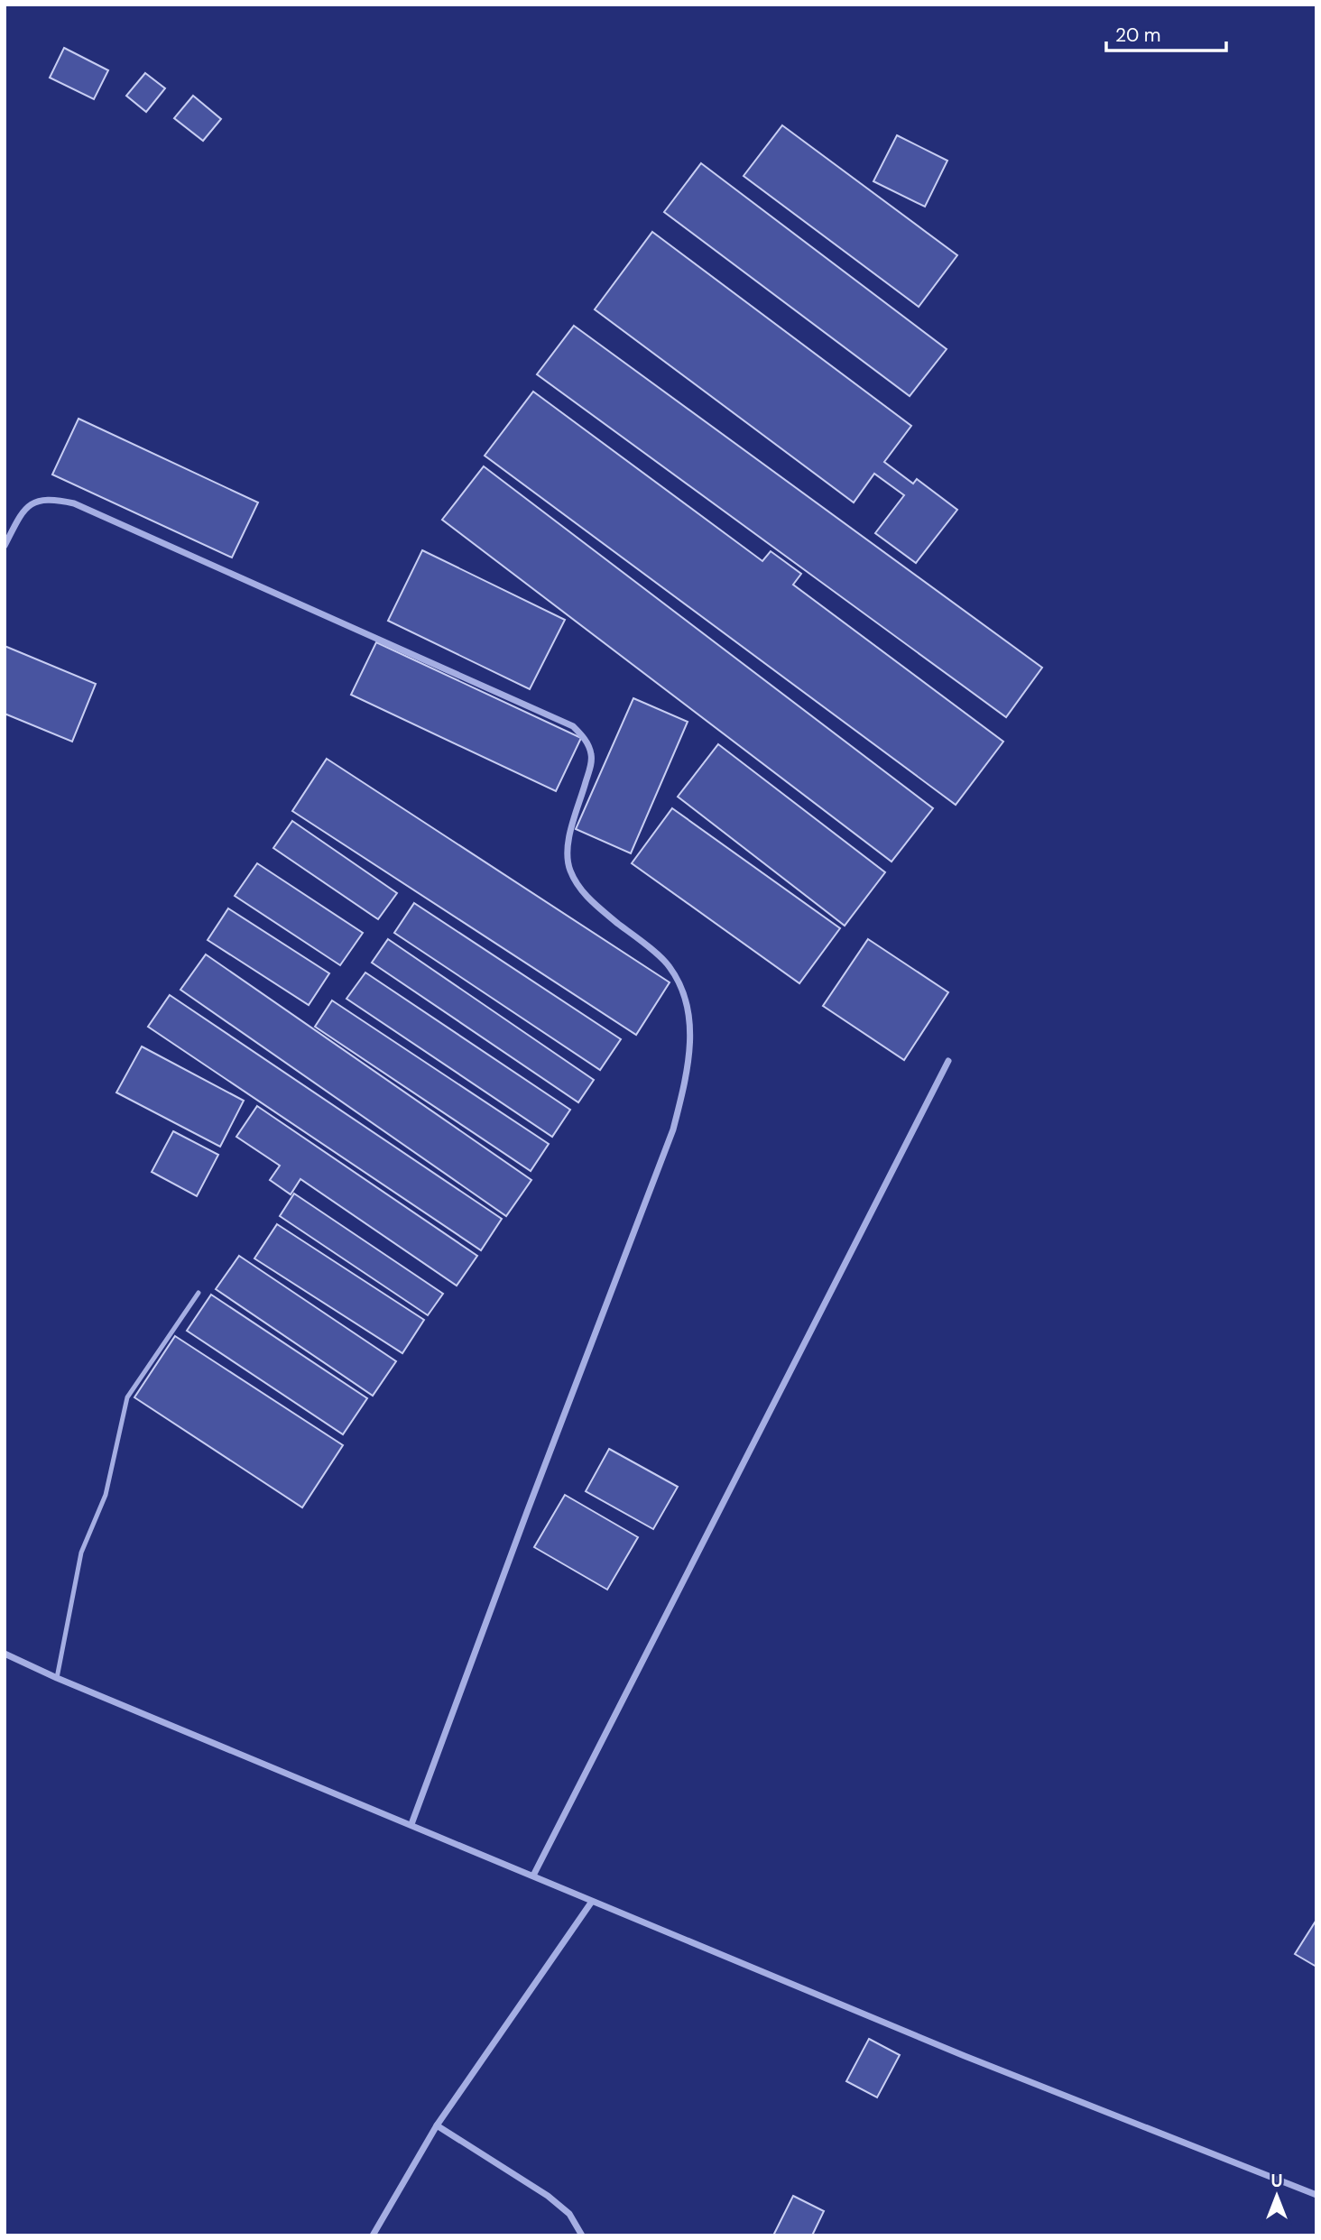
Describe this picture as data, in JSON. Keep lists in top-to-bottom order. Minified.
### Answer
{"scale_bar":"20 m","north":"top"}
